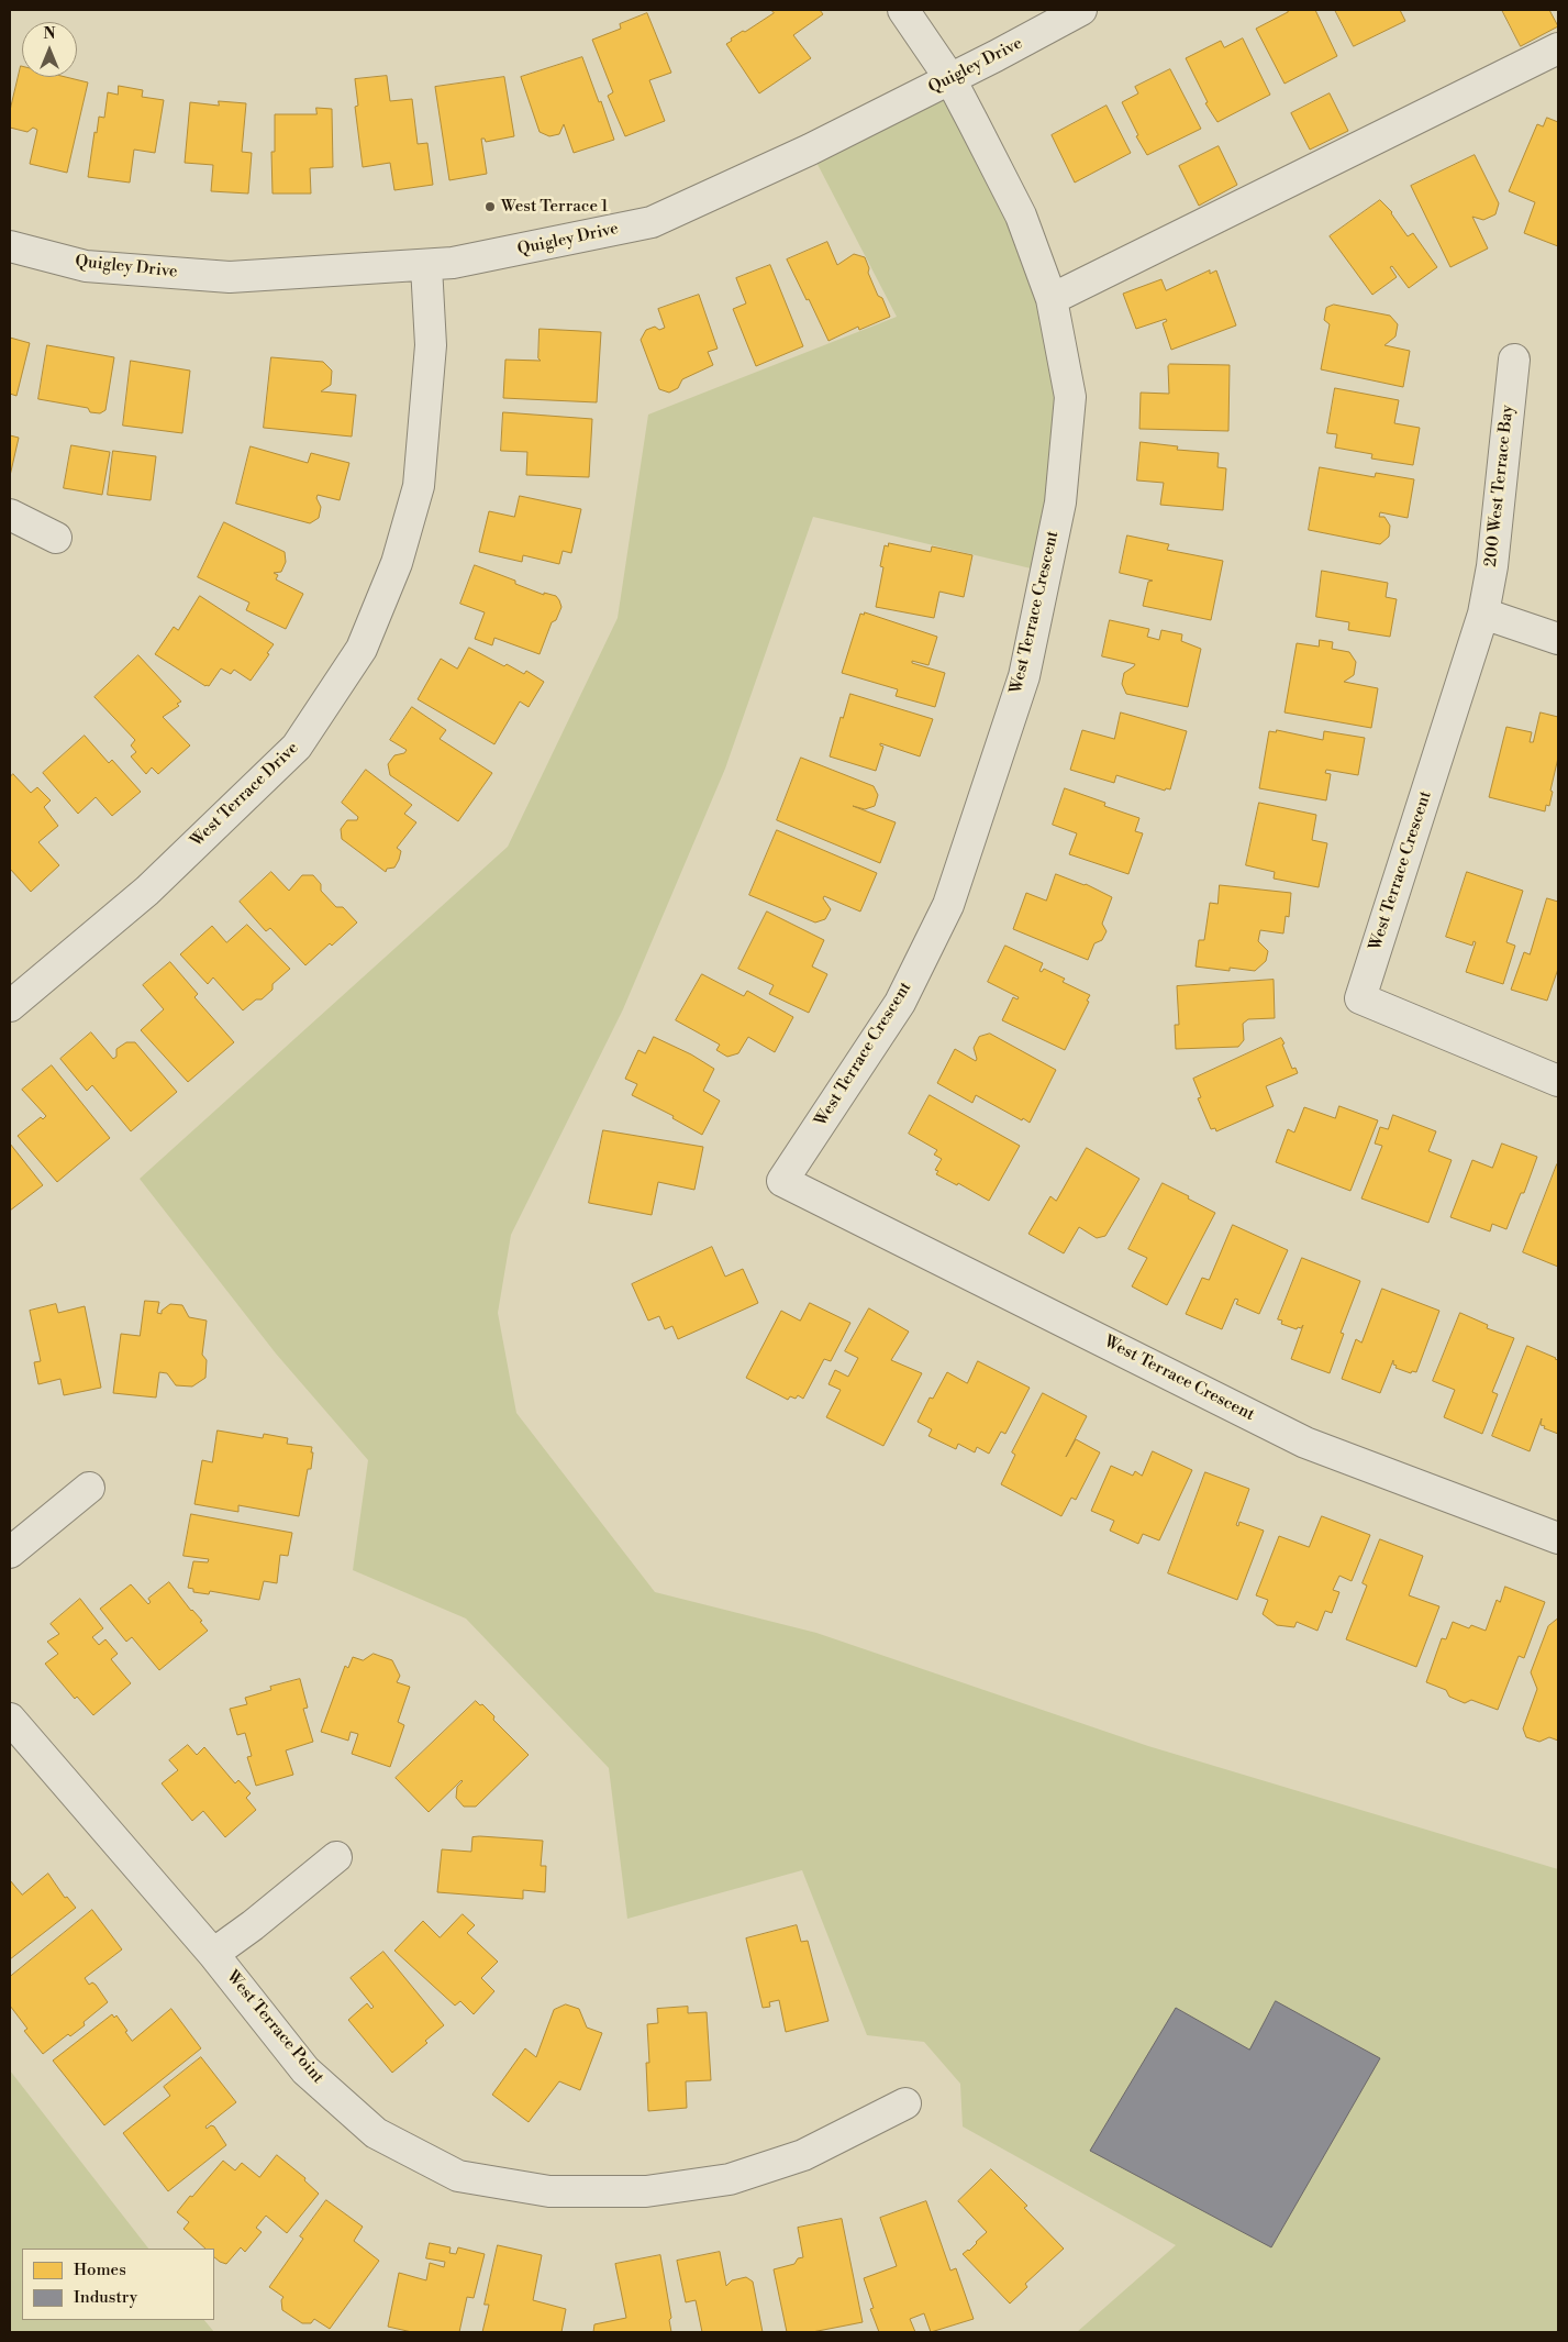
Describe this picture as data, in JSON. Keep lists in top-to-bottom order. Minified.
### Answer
{"streets":{"street":["Quigley Drive","200 West Terrace Bay","West Terrace Crescent","West Terrace Drive","West Terrace Point"]},"crossings":[["Quigley Drive","West Terrace Crescent"],["Quigley Drive","West Terrace Drive"],["200 West Terrace Bay","West Terrace Crescent"]],"places":["West Terrace 1"],"legend":["Homes","Industry"],"north":"top"}
